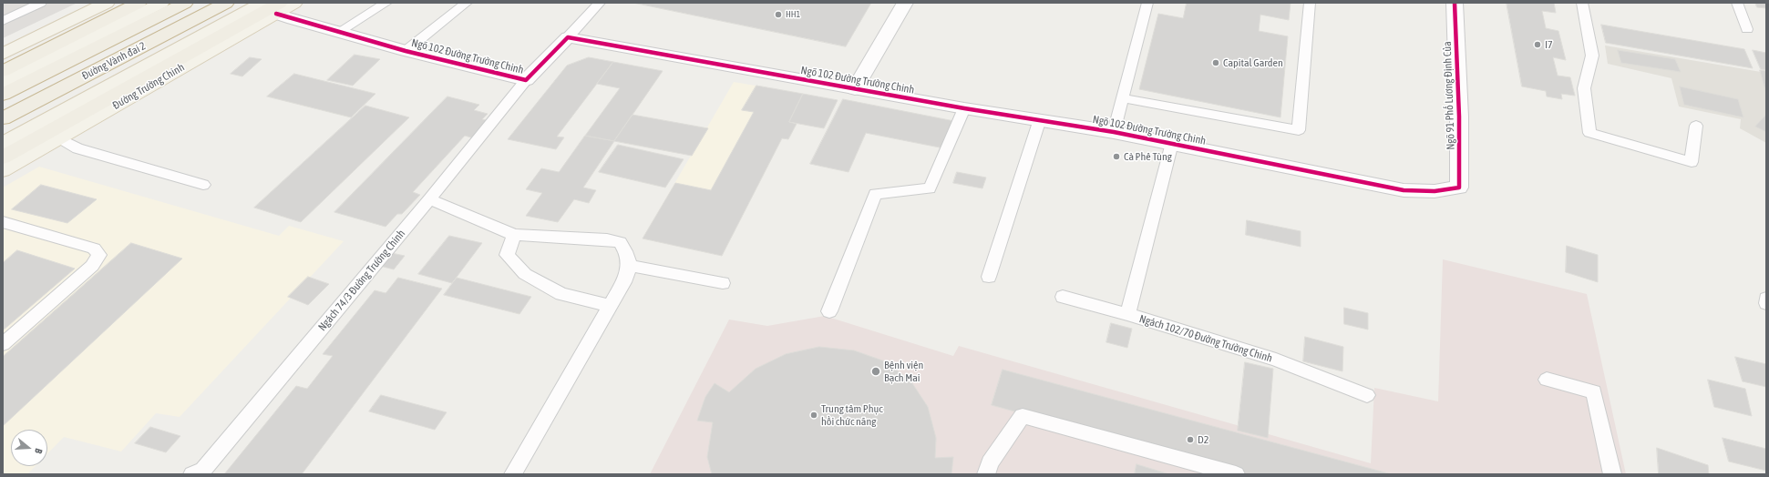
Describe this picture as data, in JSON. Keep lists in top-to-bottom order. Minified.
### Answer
{"streets":{"highway":["Đường Vành đai 2"],"main road":["Đường Trường Chinh"],"street":["Ngõ 102 Đường Trường Chinh","Ngõ 91 Phố Lương Định Của"],"lane":["Ngách 74/3 Đường Trường Chinh","Ngách 102/70 Đường Trường Chinh"]},"crossings":[["Ngõ 102 Đường Trường Chinh","Đường Trường Chinh"],["Ngõ 102 Đường Trường Chinh","Ngõ 91 Phố Lương Định Của"],["Ngõ 102 Đường Trường Chinh","Ngách 74/3 Đường Trường Chinh"],["Ngõ 102 Đường Trường Chinh","Ngách 102/70 Đường Trường Chinh"]],"places":["HH1","I7","Capital Garden","Cà Phê Tùng","Bệnh viện Bạch Mai","Trung tâm Phục hồi chức năng","D2"],"north":"right"}
